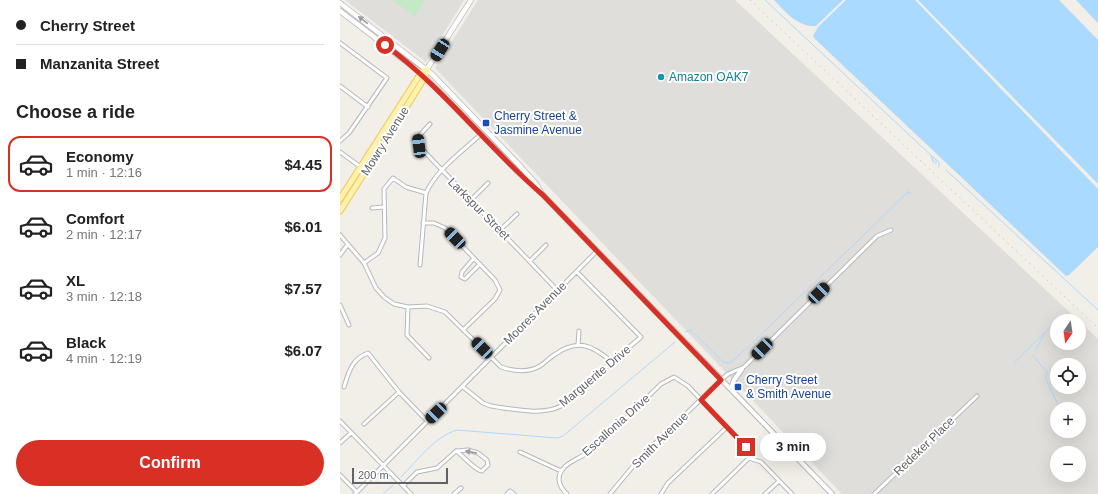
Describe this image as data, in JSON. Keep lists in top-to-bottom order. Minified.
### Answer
{"streets":{"main road":["Mowry Avenue"],"street":["Larkspur Street","Moores Avenue","Marguerite Drive","Escallonia Drive","Smith Avenue","Redeker Place"]},"crossings":[["Larkspur Street","Moores Avenue"],["Moores Avenue","Marguerite Drive"],["Escallonia Drive","Smith Avenue"]],"places":{"other":["Amazon OAK7"],"transit":["Cherry Street & Jasmine Avenue","Cherry Street & Smith Avenue"]},"scale_bar":"200 m","north":"bottom","page":{"banner":["Cherry Street","Manzanita Street"],"heading":"Choose a ride","list":[{"name":"Economy","note":"1 min · 12:16","value":"$4.45"},{"name":"Comfort","note":"2 min · 12:17","value":"$6.01"},{"name":"XL","note":"3 min · 12:18","value":"$7.57"},{"name":"Black","note":"4 min · 12:19","value":"$6.07"}],"map_buttons":["+","−"],"buttons":"Confirm","bubble":"3 min","scale":"200 m"}}
